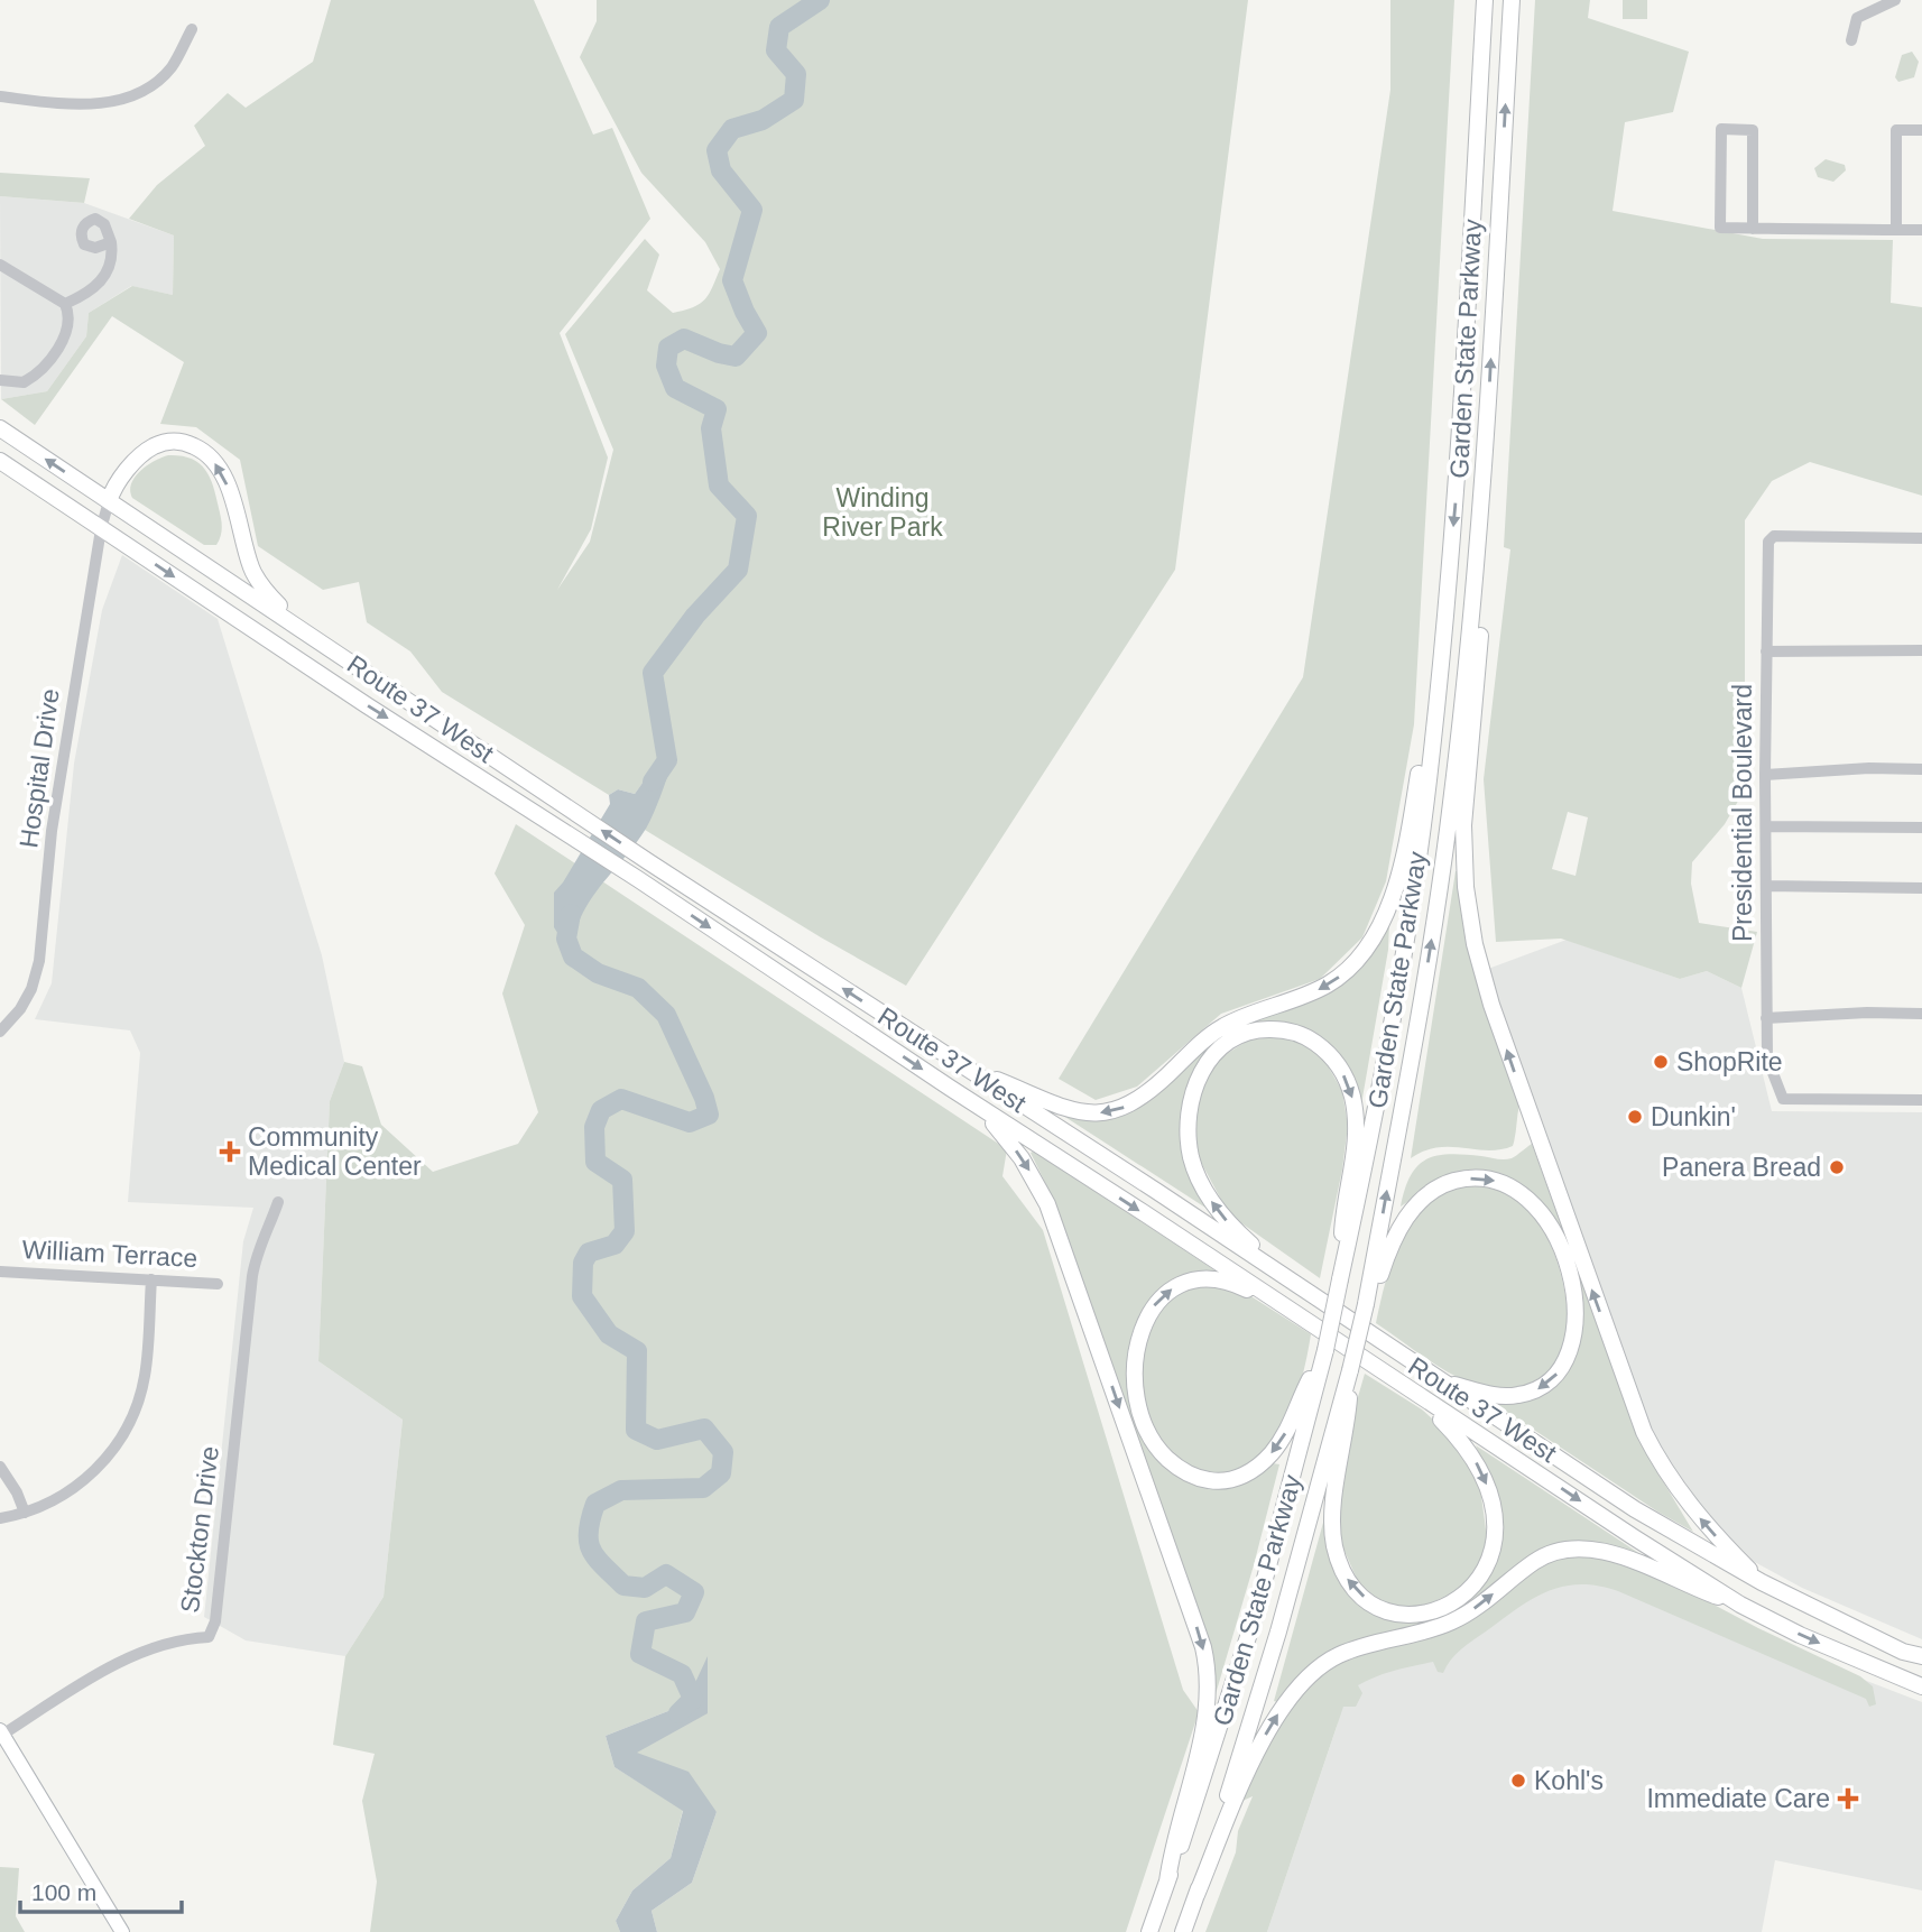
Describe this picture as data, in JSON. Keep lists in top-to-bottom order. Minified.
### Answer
{"streets":{"highway":["Garden State Parkway","Route 37 West"],"street":["Hospital Drive","Presidential Boulevard","William Terrace","Stockton Drive"]},"crossings":[["Route 37 West","Hospital Drive"]],"parks":["Winding River Park"],"places":{"other":["ShopRite","Dunkin'","Panera Bread","Kohl's"],"health":["Community Medical Center","Immediate Care"]},"scale_bar":"100 m"}
